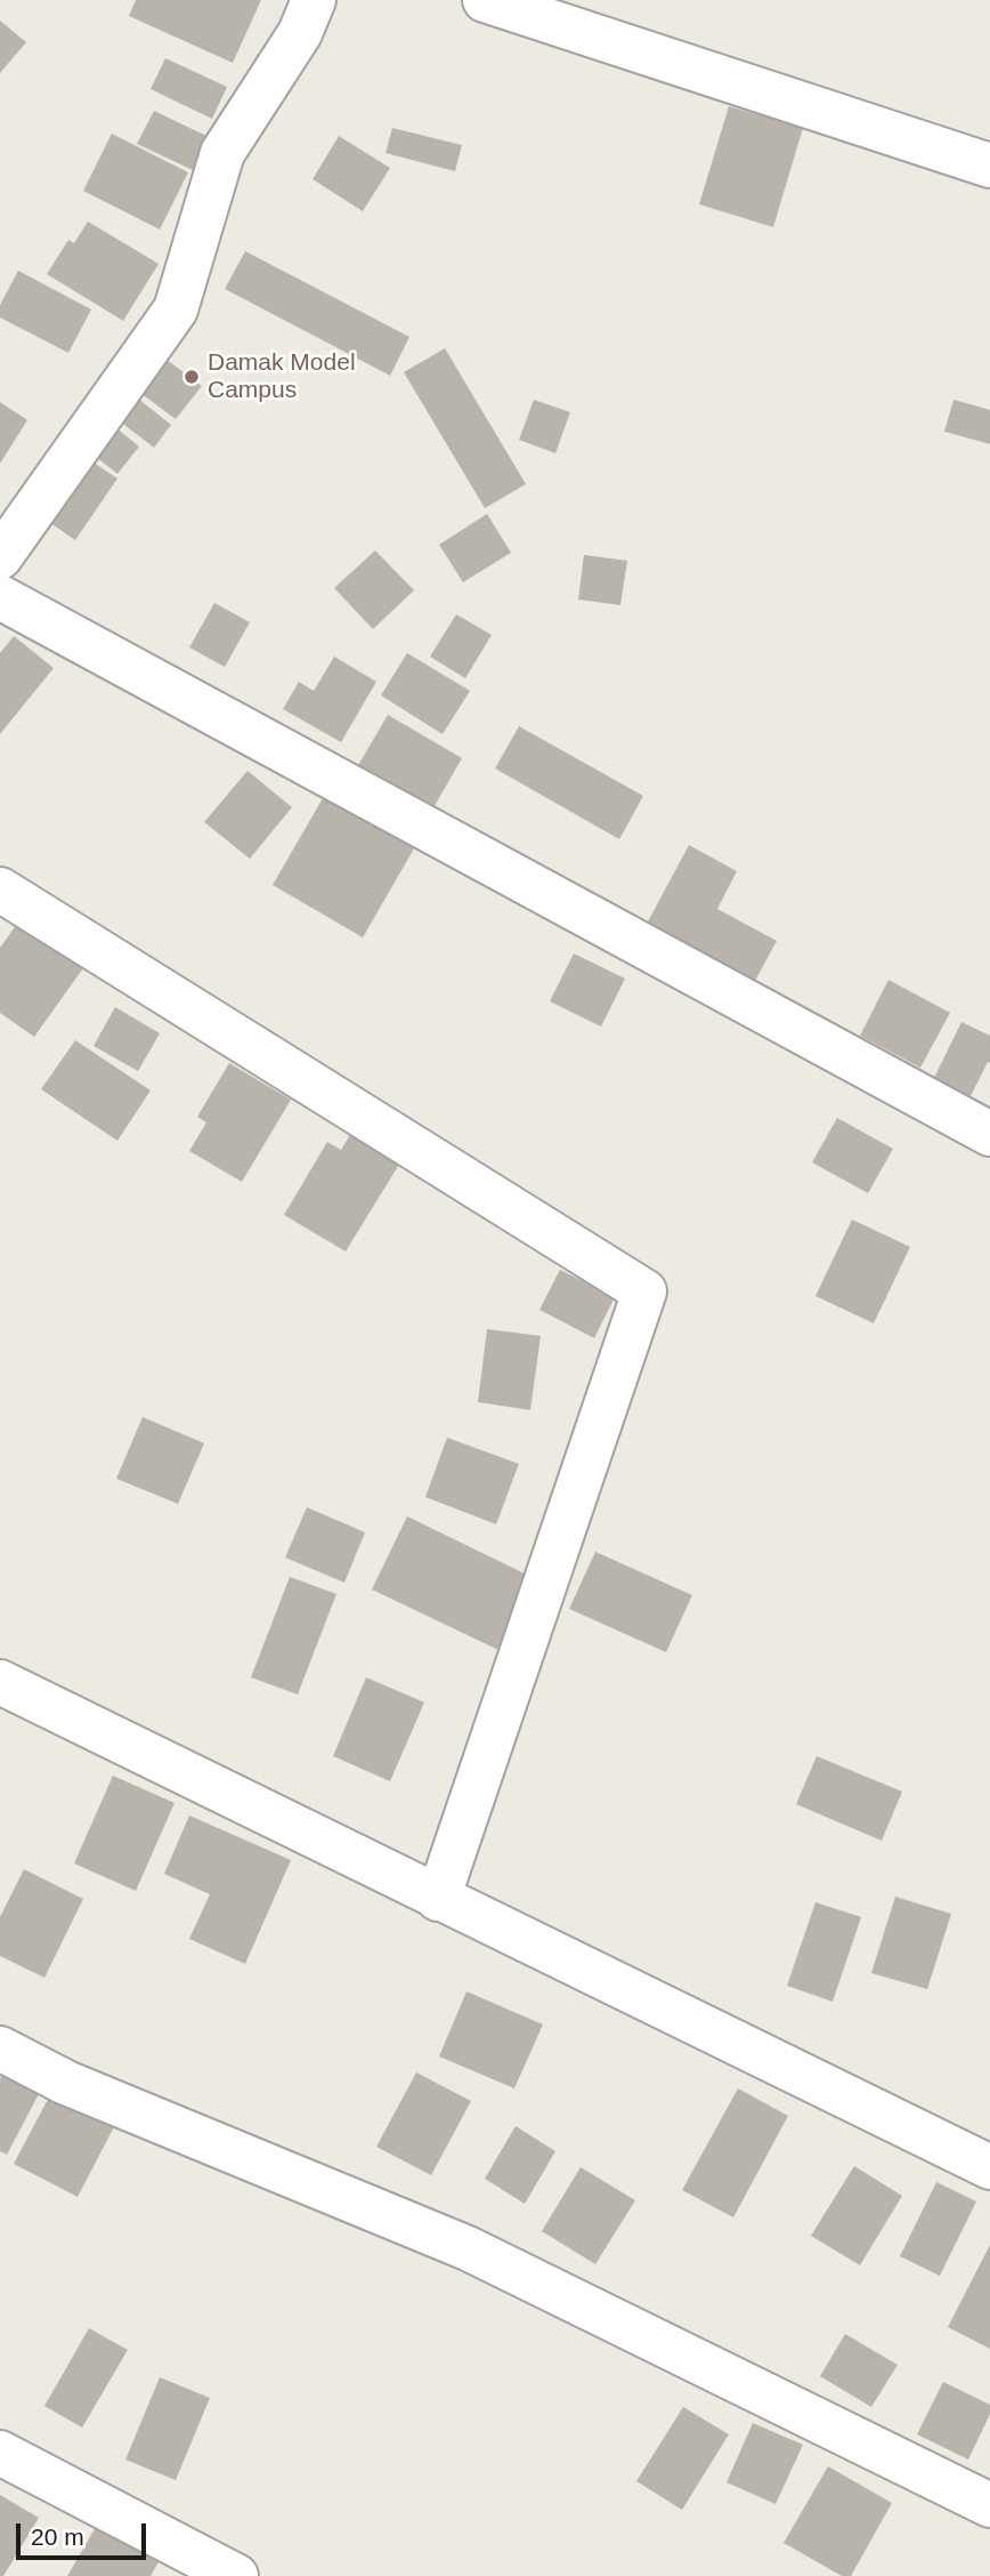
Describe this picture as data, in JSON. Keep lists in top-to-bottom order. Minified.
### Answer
{"places":["Damak Model Campus"],"scale_bar":"20 m"}
